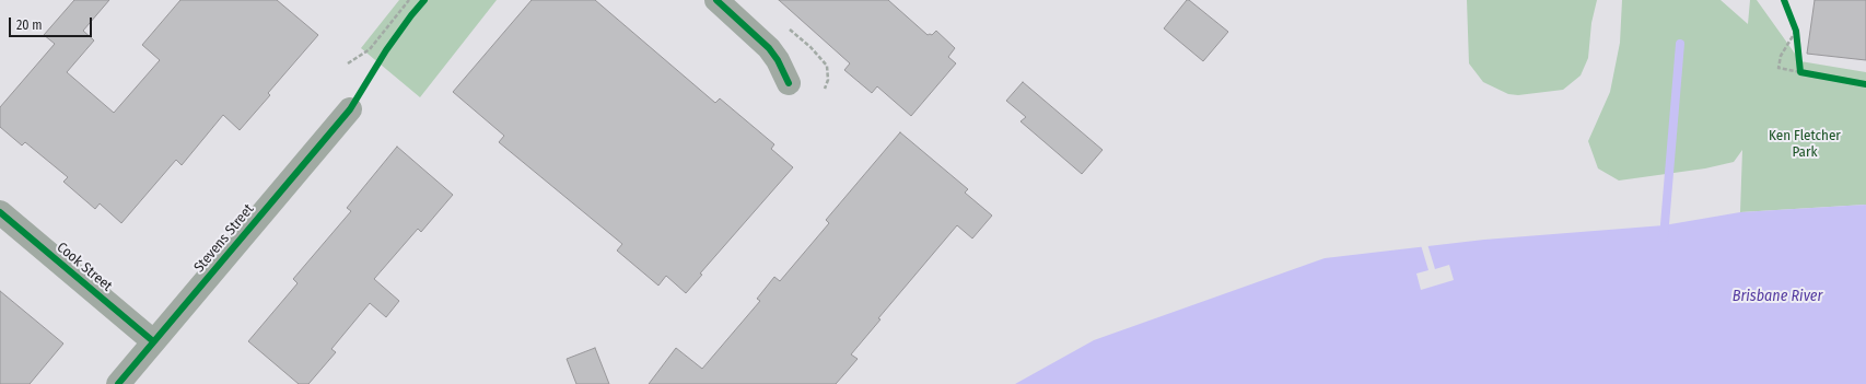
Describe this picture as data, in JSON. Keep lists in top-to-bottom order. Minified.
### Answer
{"streets":{"street":["Stevens Street","Cook Street"]},"crossings":[["Stevens Street","Cook Street"]],"water":["Brisbane River"],"parks":["Ken Fletcher Park"],"scale_bar":"20 m"}
